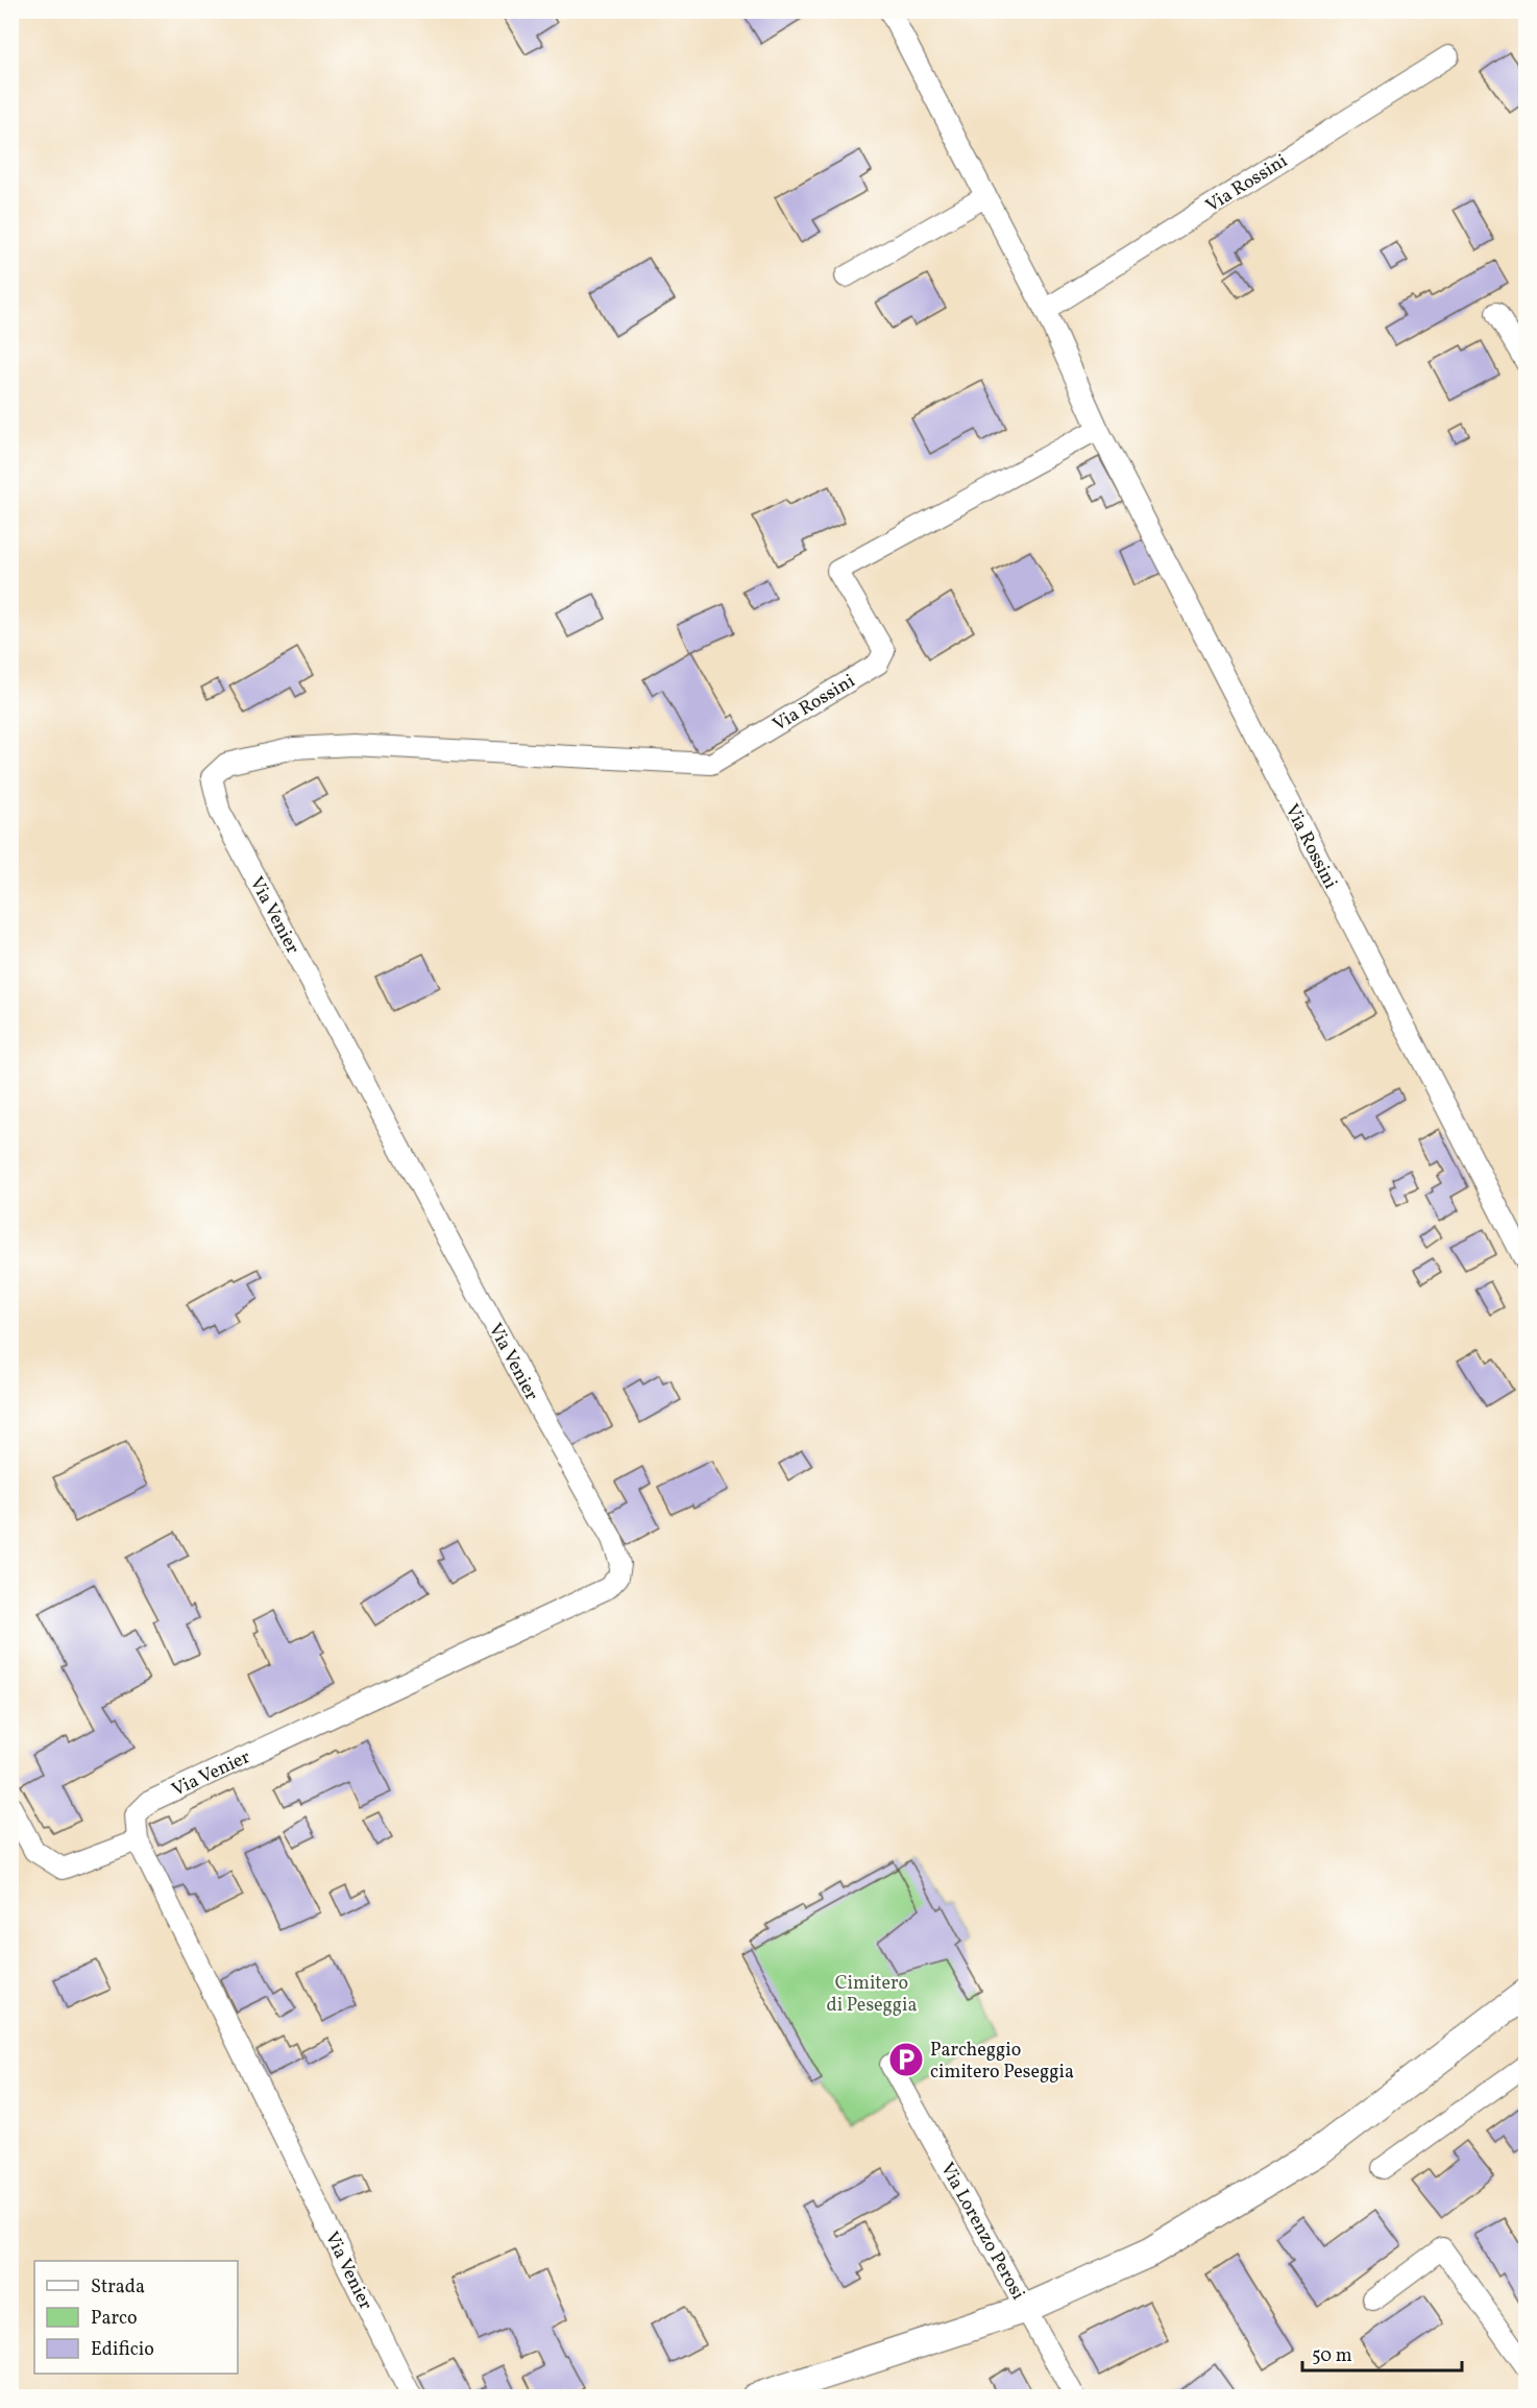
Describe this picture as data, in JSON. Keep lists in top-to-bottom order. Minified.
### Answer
{"streets":{"street":["Via Rossini","Via Venier","Via Lorenzo Perosi"]},"crossings":[["Via Rossini","Via Venier"]],"parks":["Cimitero di Peseggia"],"places":{"parking":["Parcheggio cimitero Peseggia"]},"legend":["Strada","Parco","Edificio"],"scale_bar":"50 m"}
